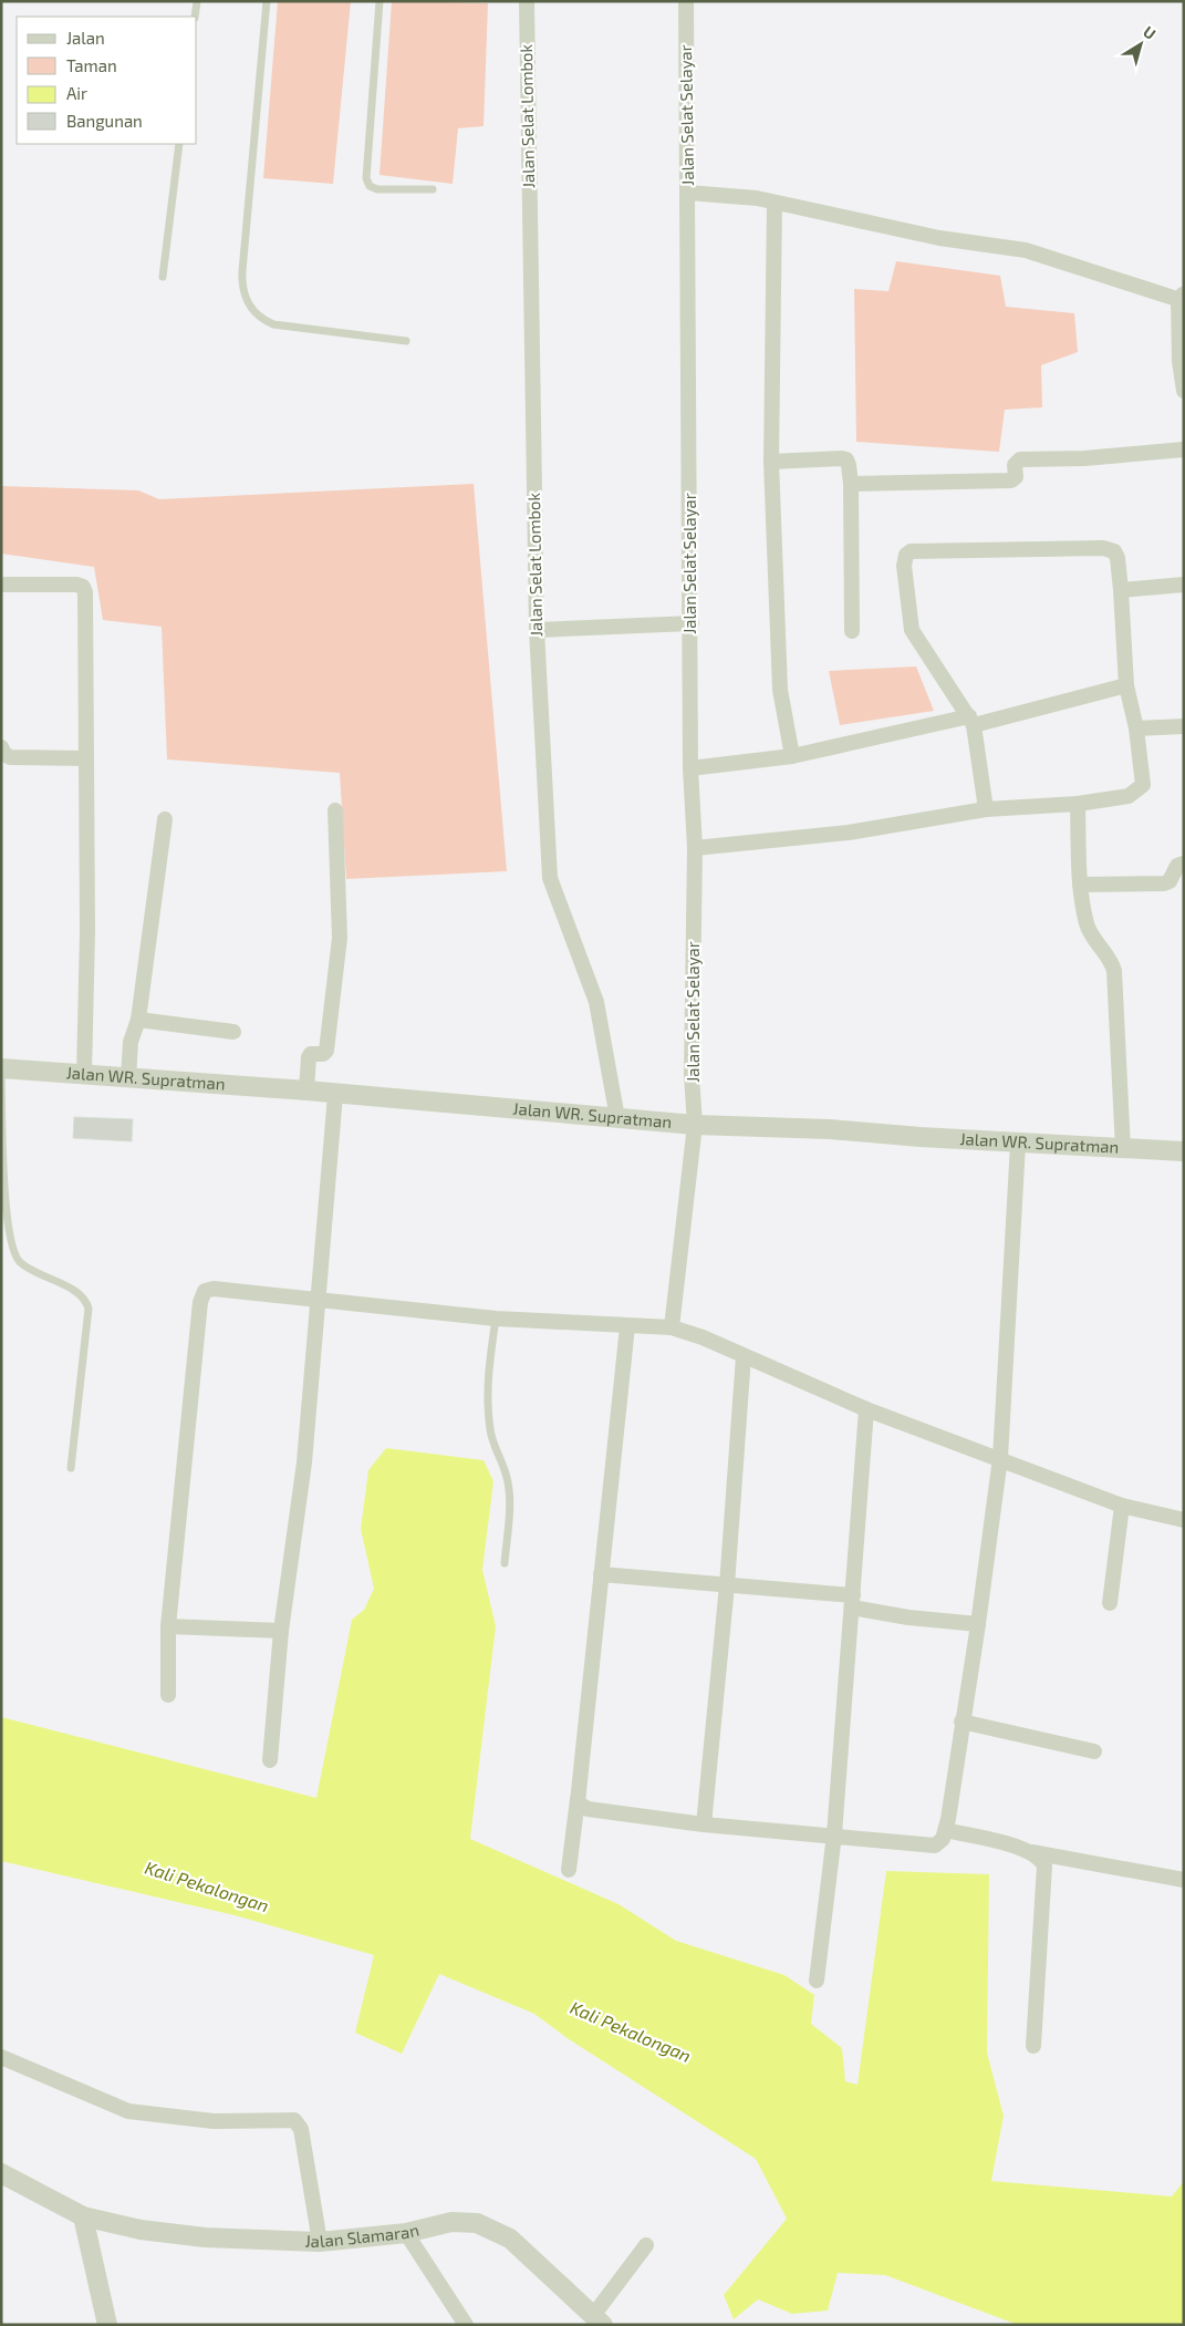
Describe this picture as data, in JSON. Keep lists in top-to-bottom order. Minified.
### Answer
{"streets":{"street":["Jalan Selat Selayar","Jalan Selat Lombok","Jalan WR. Supratman","Jalan Slamaran"]},"crossings":[["Jalan Selat Selayar","Jalan WR. Supratman"],["Jalan Selat Lombok","Jalan WR. Supratman"]],"water":["Kali Pekalongan"],"legend":["Jalan","Taman","Air","Bangunan"],"north":"top right"}
